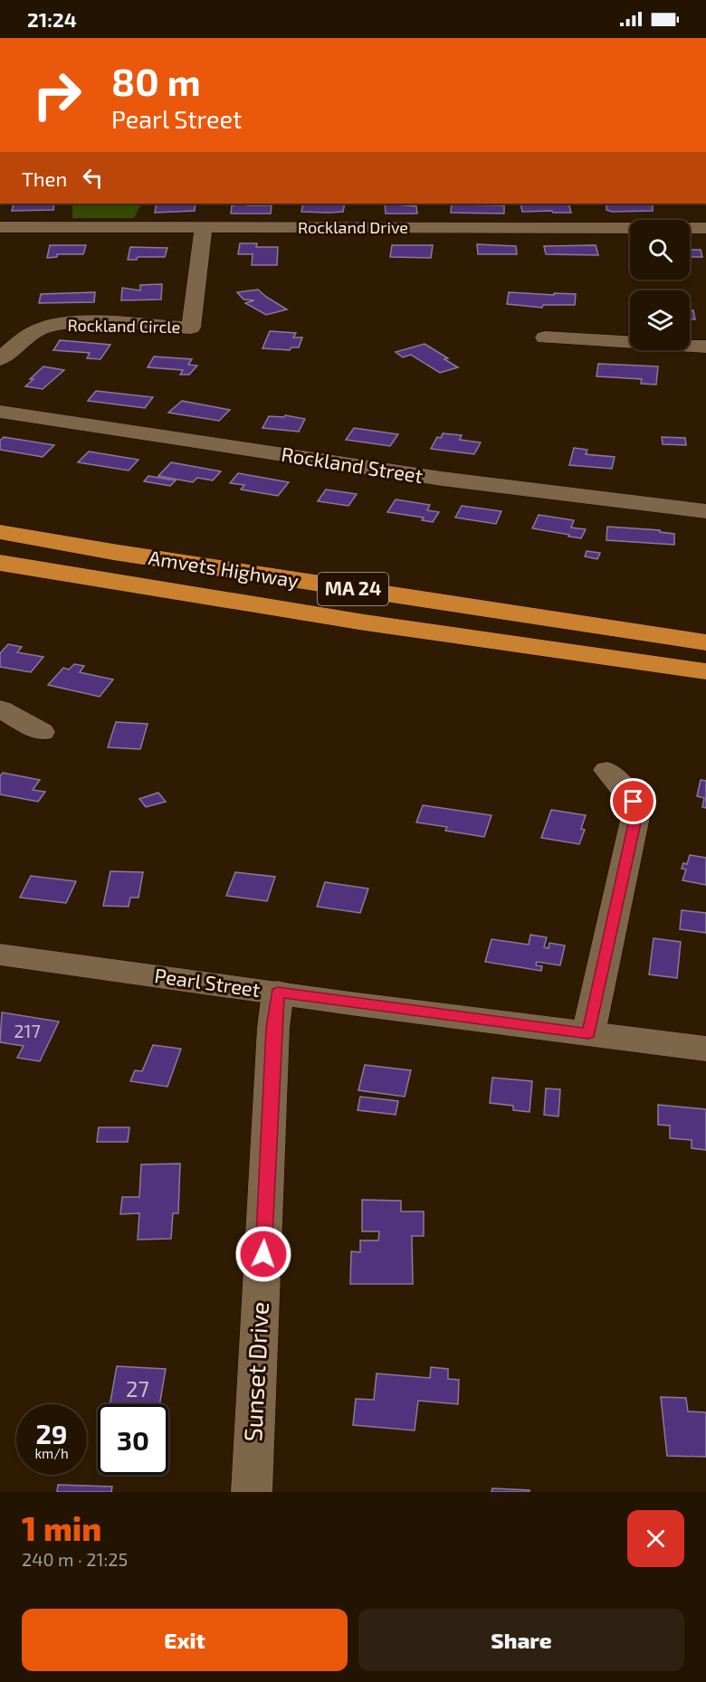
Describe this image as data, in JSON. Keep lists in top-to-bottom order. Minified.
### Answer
{"streets":{"highway":["Amvets Highway","MA 24"],"street":["Rockland Drive","Rockland Circle","Rockland Street","Pearl Street","Sunset Drive"]},"crossings":[["Rockland Drive","Rockland Circle"],["Pearl Street","Sunset Drive"]],"house_numbers":["217","27"],"page":{"status":"21:24","turn":["80 m","Pearl Street"],"then":"Then","speed":"29 km/h","limit":"30","heading":["1 min","240 m · 21:25"],"buttons":["Exit","Share"]}}
